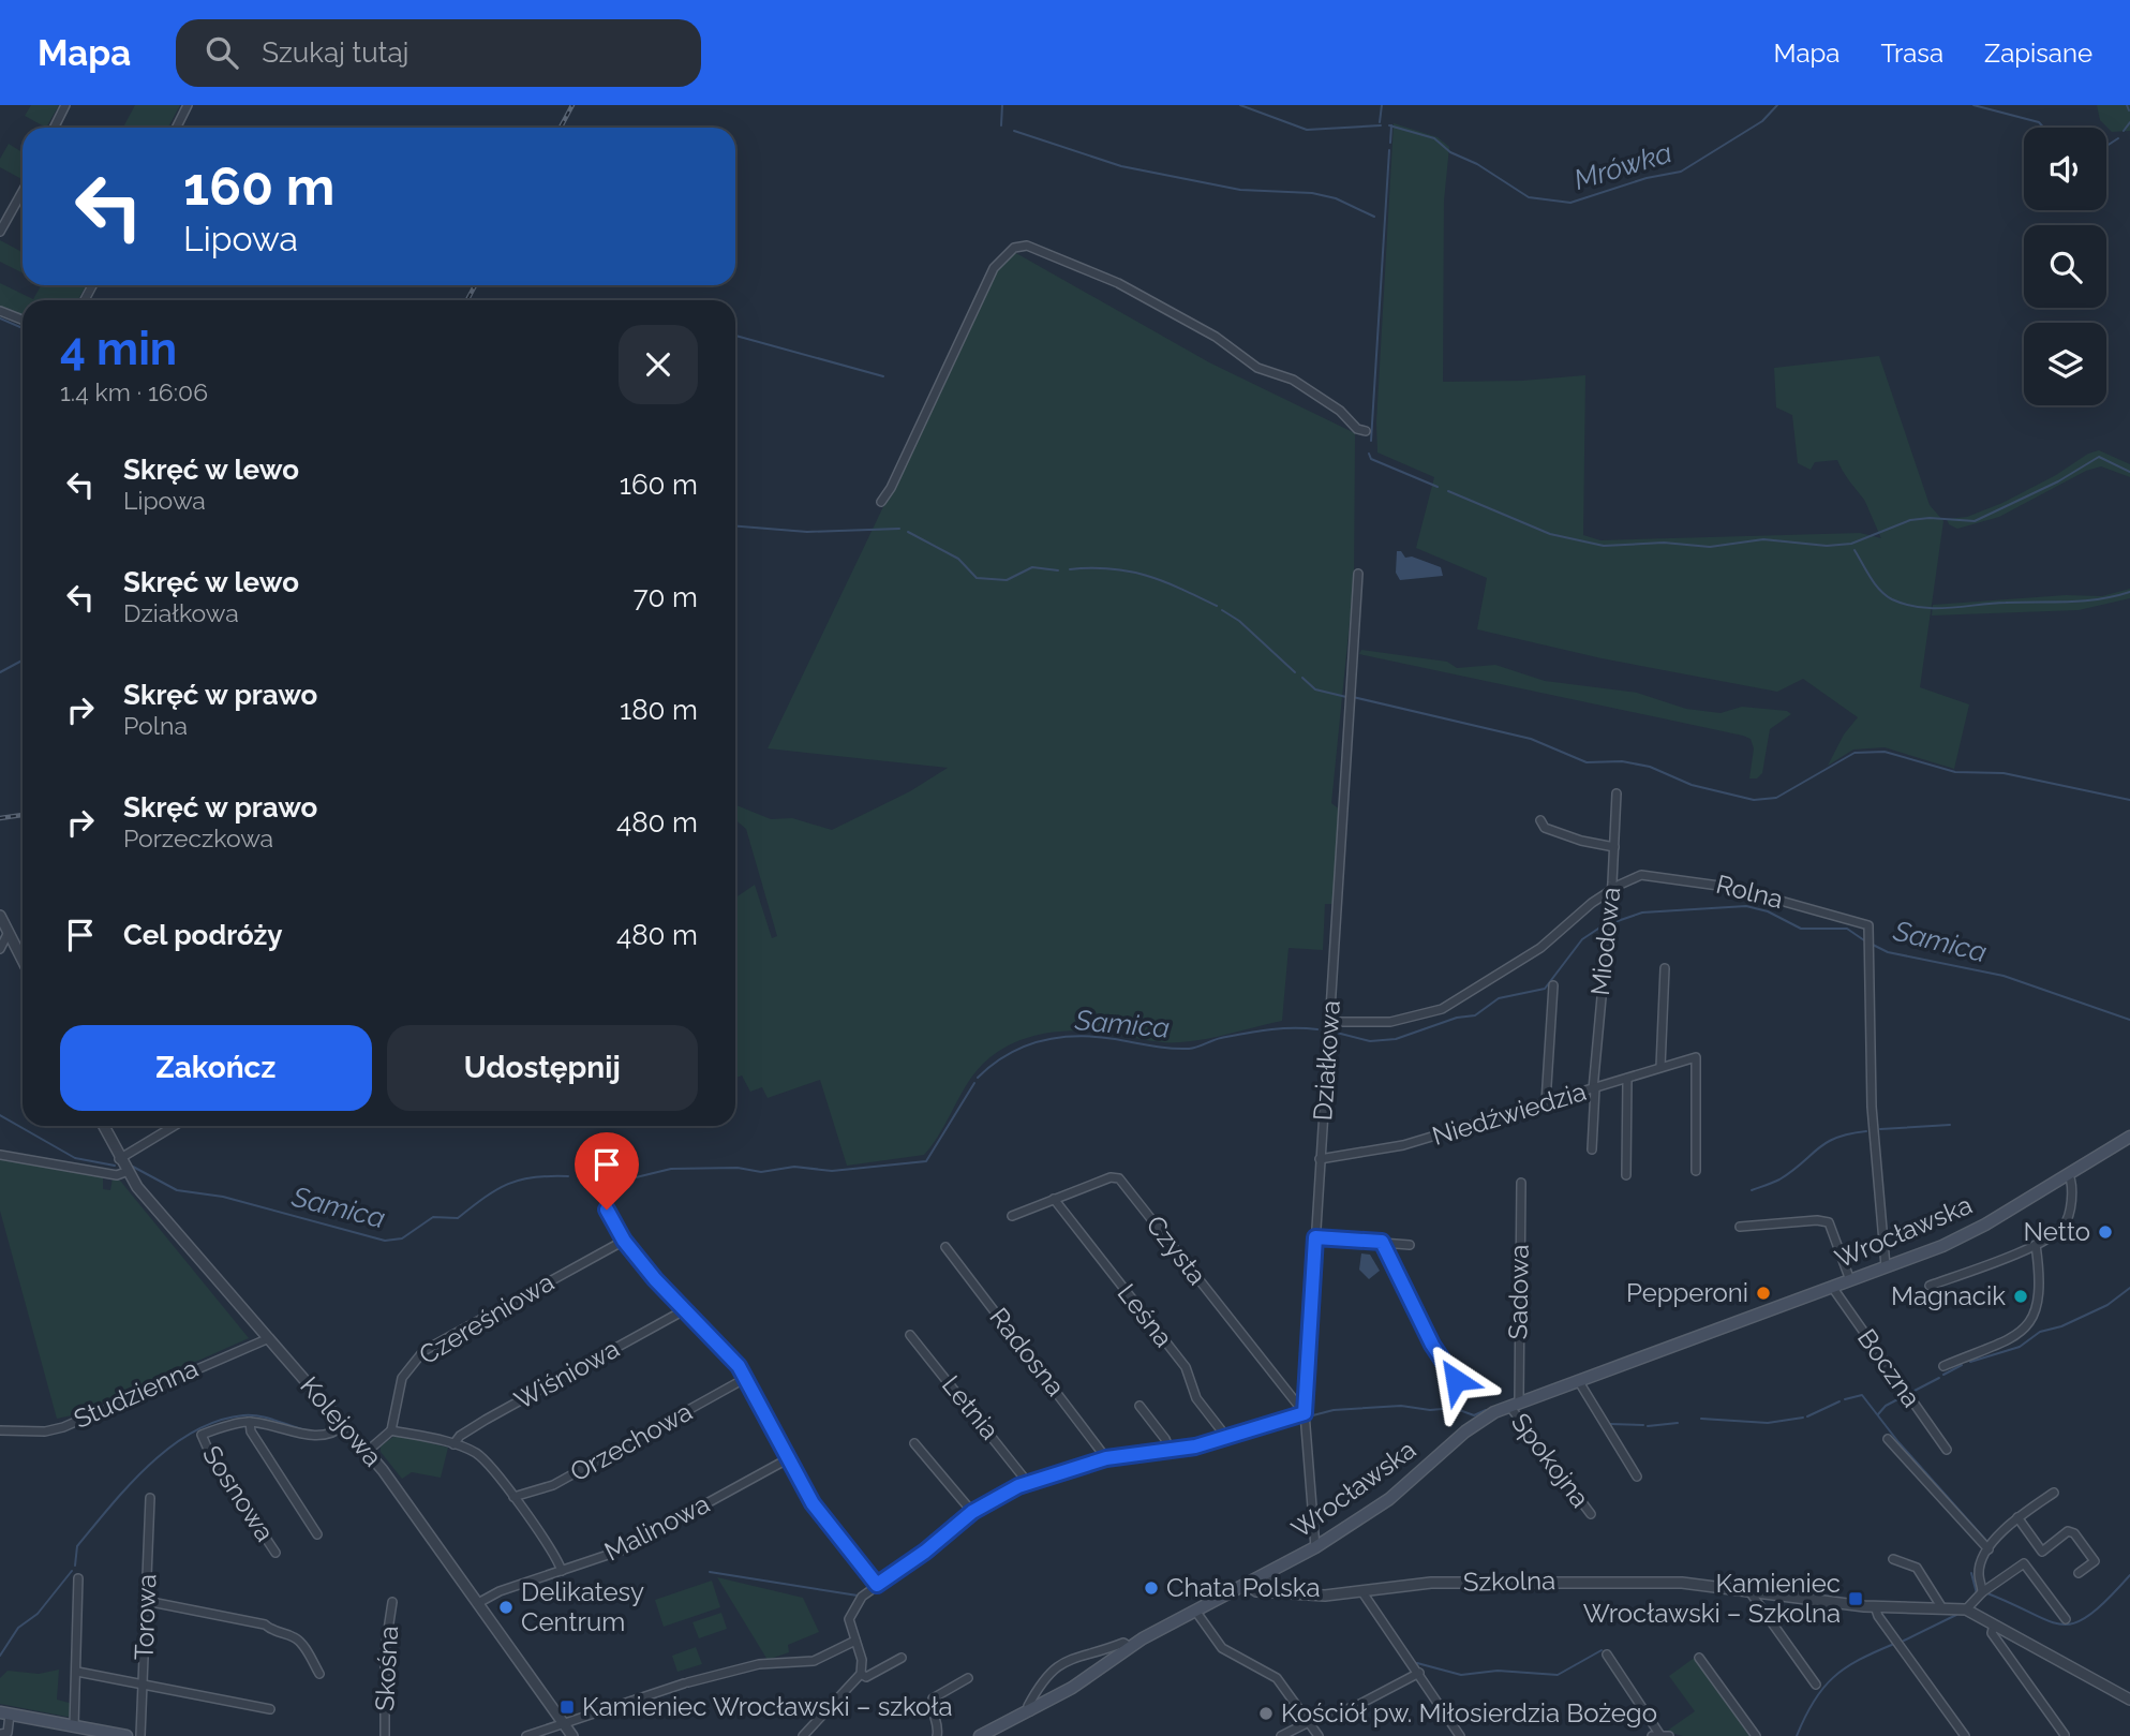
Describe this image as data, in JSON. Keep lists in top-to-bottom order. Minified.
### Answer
{"streets":{"main road":["Wrocławska"],"street":["Rolna","Miodowa","Działkowa","Niedźwiedzia","Czysta","Sadowa","Leśna","Czereśniowa","Radosna","Boczna","Wiśniowa","Studzienna","Letnia","Kolejowa","Orzechowa","Spokojna","Sosnowa","Malinowa","Szkolna","Torowa","Skośna"]},"crossings":[["Rolna","Miodowa"],["Rolna","Działkowa"],["Rolna","Wrocławska"],["Miodowa","Niedźwiedzia"],["Działkowa","Niedźwiedzia"],["Działkowa","Wrocławska"],["Działkowa","Czysta"],["Wrocławska","Sadowa"],["Wrocławska","Boczna"],["Wrocławska","Spokojna"],["Wrocławska","Szkolna"],["Czysta","Leśna"],["Sadowa","Spokojna"],["Studzienna","Kolejowa"],["Kolejowa","Malinowa"]],"water":["Mrówka","Samica"],"places":{"other":["Netto","Pepperoni","Magnacik","Chata Polska","Delikatesy Centrum","Kościół pw. Miłosierdzia Bożego"],"transit":["Kamieniec Wrocławski – Szkolna","Kamieniec Wrocławski – szkoła"]},"page":{"header":"Mapa","search":"Szukaj tutaj","nav":["Mapa","Trasa","Zapisane"],"turn":["160 m","Lipowa"],"heading":["4 min","1.4 km · 16:06"],"list":[{"name":"Skręć w lewo","note":"Lipowa","value":"160 m"},{"name":"Skręć w lewo","note":"Działkowa","value":"70 m"},{"name":"Skręć w prawo","note":"Polna","value":"180 m"},{"name":"Skręć w prawo","note":"Porzeczkowa","value":"480 m"},{"name":"Cel podróży","value":"480 m"}],"buttons":["Zakończ","Udostępnij"]}}
